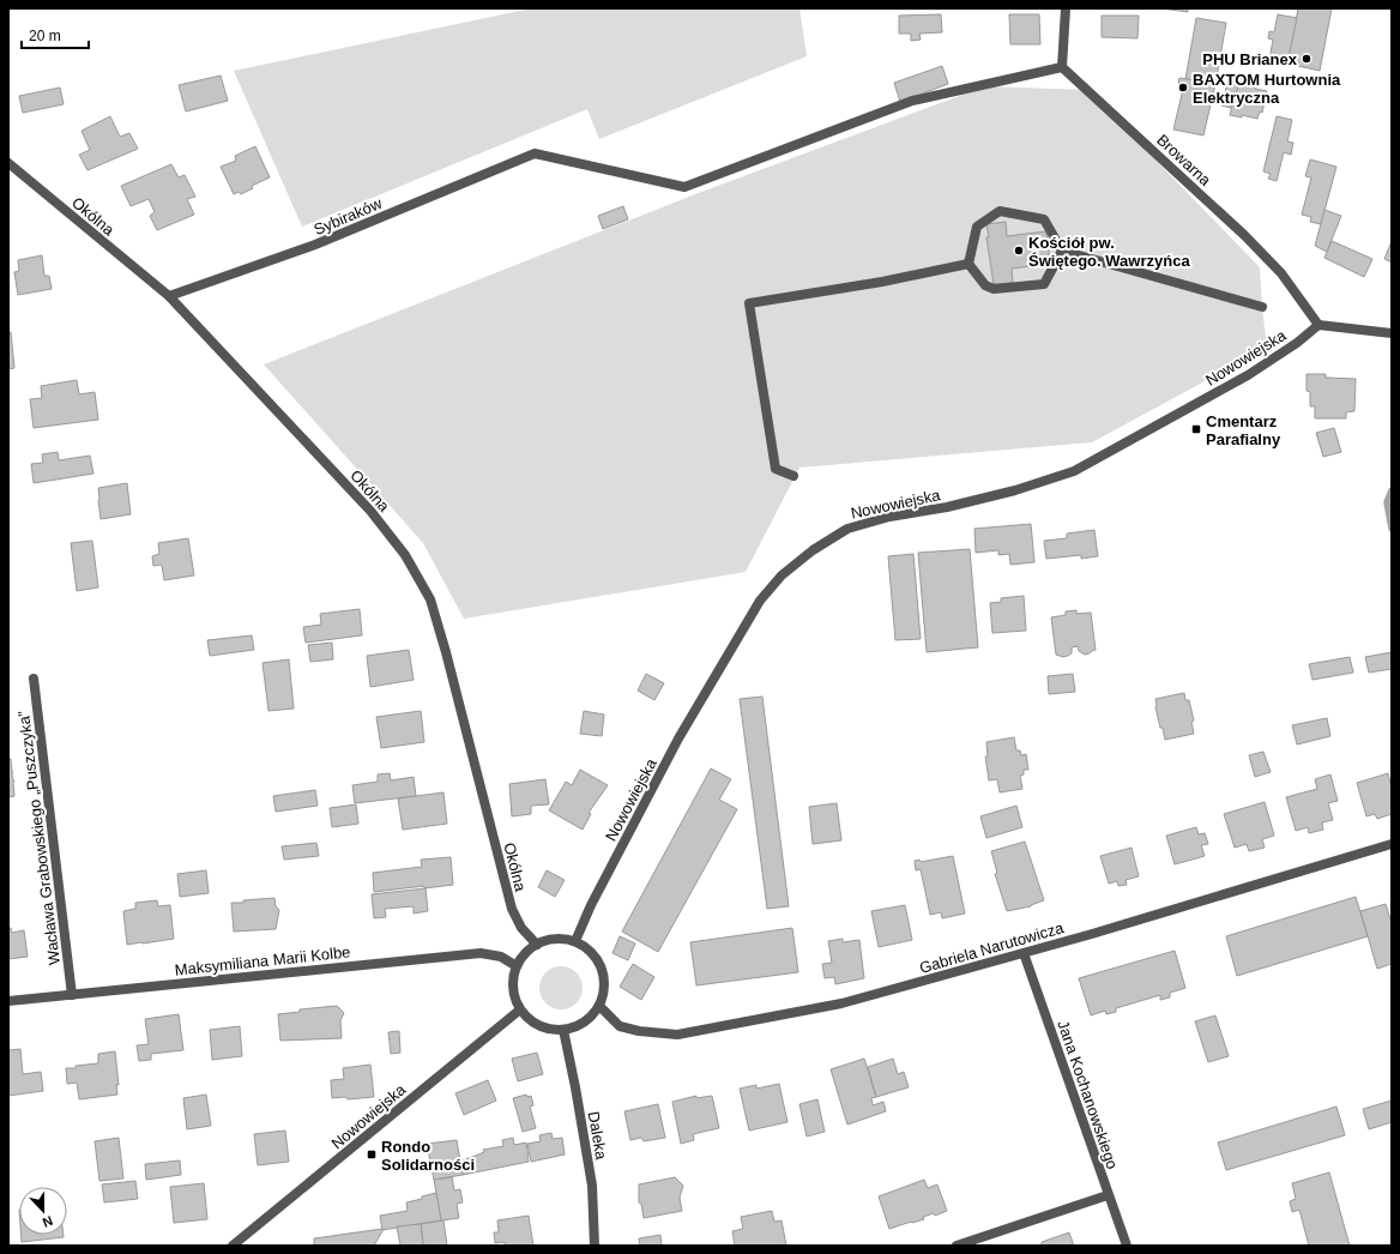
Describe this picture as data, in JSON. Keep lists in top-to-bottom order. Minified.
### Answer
{"streets":{"street":["Browarna","Okólna","Sybiraków","Nowowiejska","Wacława Grabowskiego „Puszczyka”","Gabriela Narutowicza","Maksymiliana Marii Kolbe","Jana Kochanowskiego","Daleka"]},"crossings":[["Browarna","Sybiraków"],["Browarna","Nowowiejska"],["Okólna","Sybiraków"],["Okólna","Nowowiejska"],["Okólna","Gabriela Narutowicza"],["Okólna","Maksymiliana Marii Kolbe"],["Okólna","Daleka"],["Nowowiejska","Gabriela Narutowicza"],["Nowowiejska","Maksymiliana Marii Kolbe"],["Nowowiejska","Daleka"],["Wacława Grabowskiego „Puszczyka”","Maksymiliana Marii Kolbe"],["Gabriela Narutowicza","Maksymiliana Marii Kolbe"],["Gabriela Narutowicza","Jana Kochanowskiego"],["Gabriela Narutowicza","Daleka"],["Maksymiliana Marii Kolbe","Daleka"]],"places":{"other":["PHU Brianex","BAXTOM Hurtownia Elektryczna","Kościół pw. Świętego. Wawrzyńca"],"transit":["Cmentarz Parafialny","Rondo Solidarności"]},"scale_bar":"20 m","north":"bottom"}
